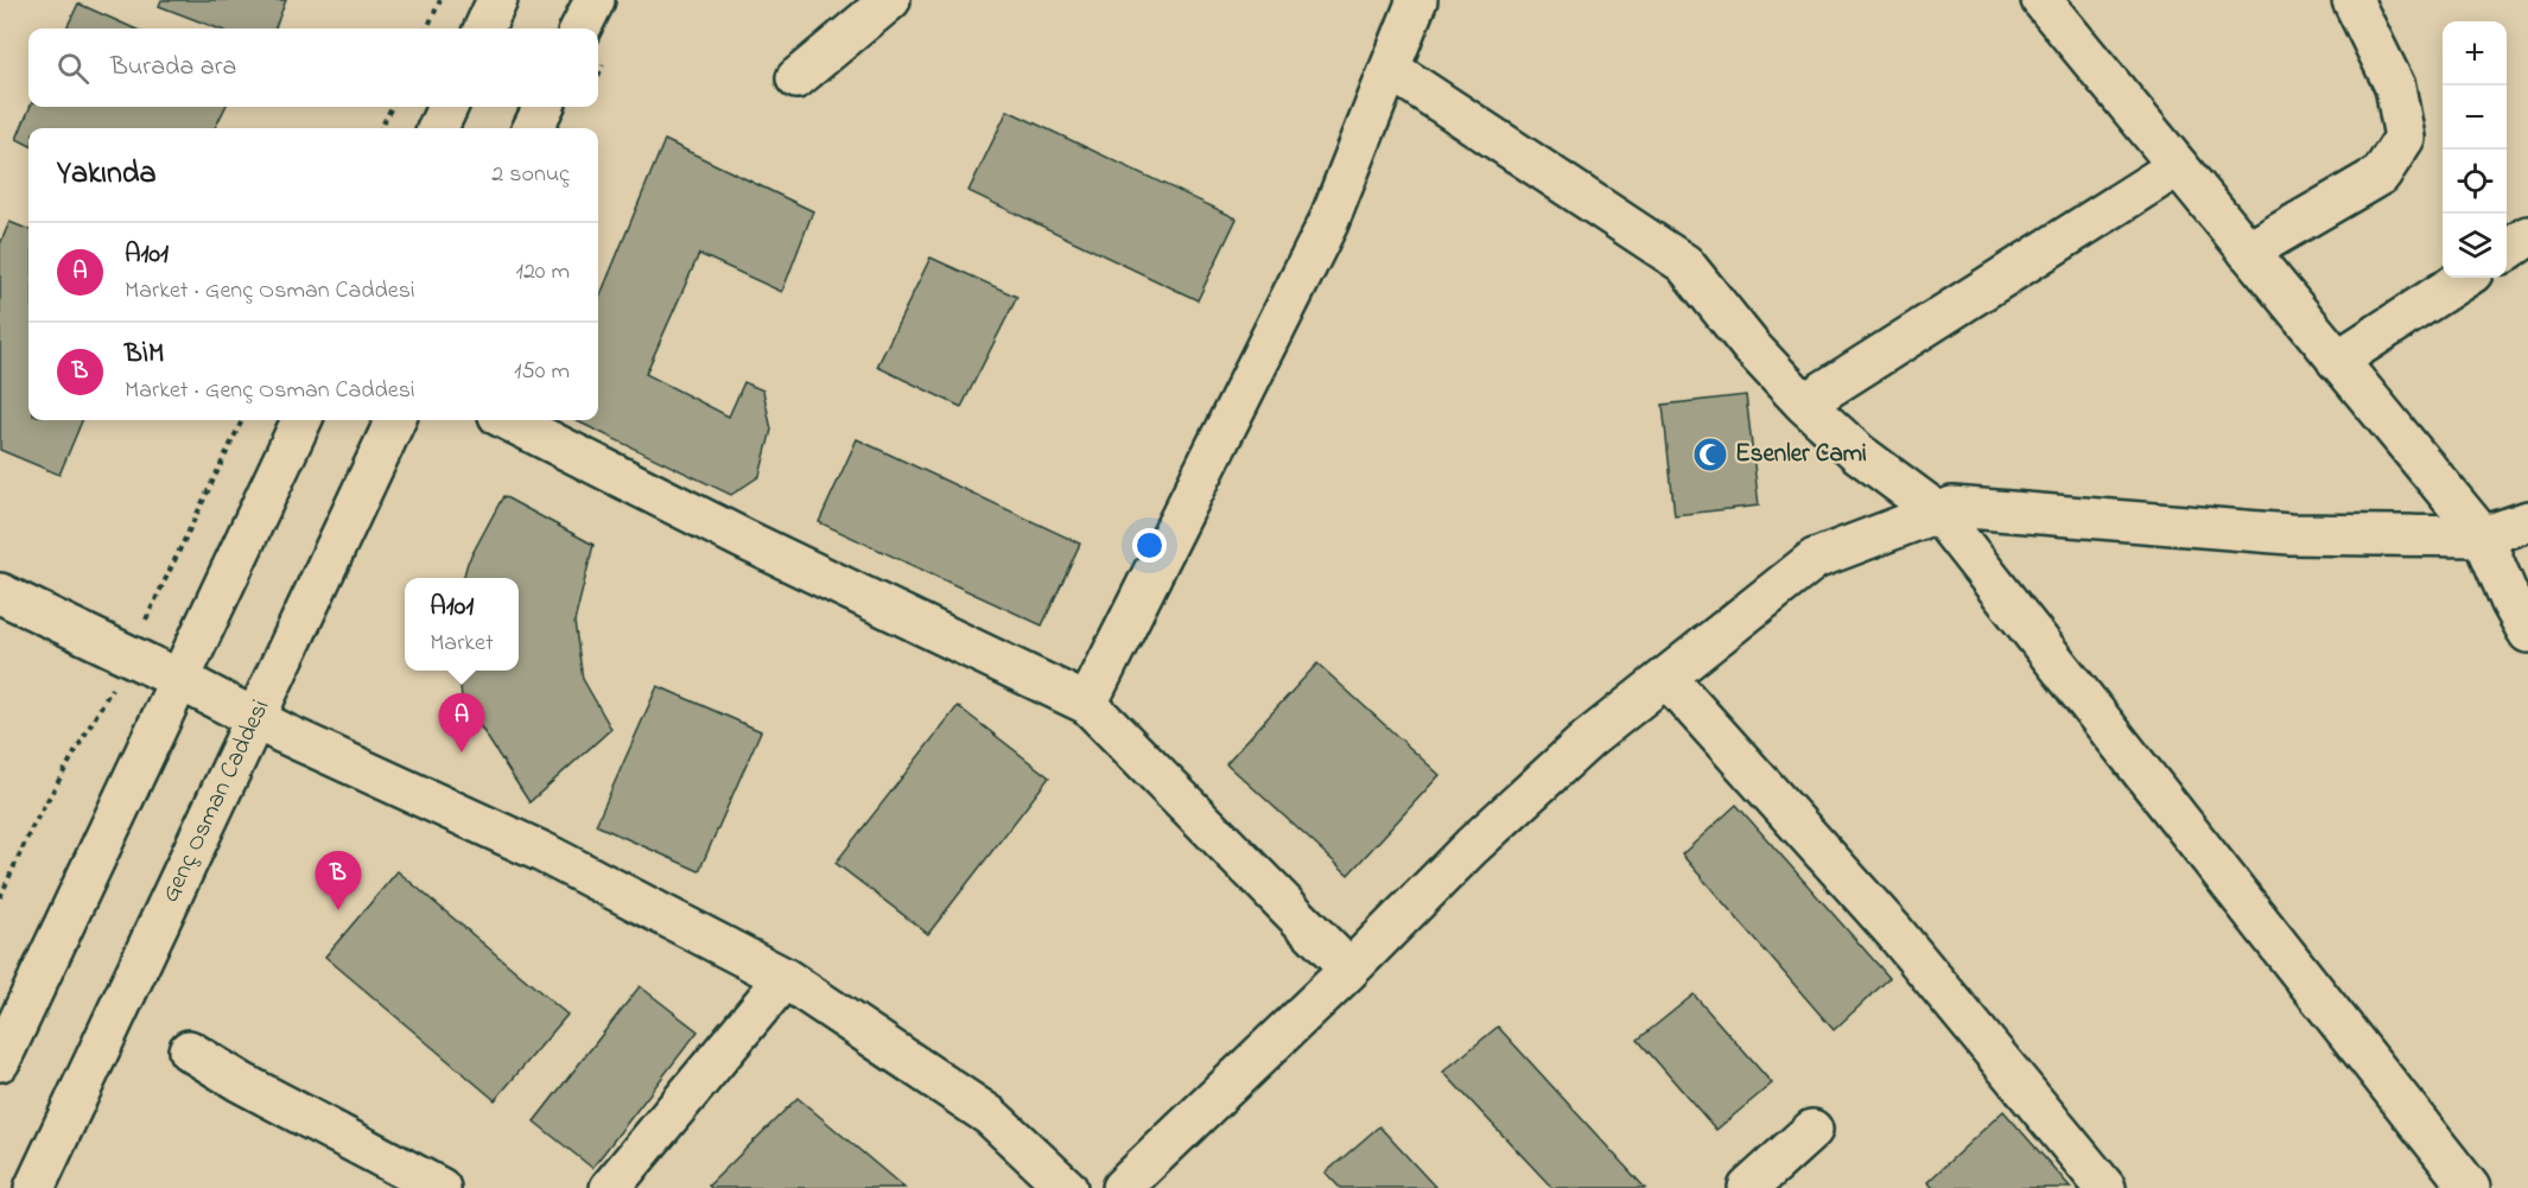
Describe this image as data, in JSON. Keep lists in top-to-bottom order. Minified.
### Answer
{"streets":{"street":["Genç Osman Caddesi"]},"places":{"mosque":["Esenler Cami"]},"page":{"map_buttons":["+","−"],"search":"Burada ara","heading":["Yakında","2 sonuç"],"list":[{"mark":"A","name":"A101","note":"Market · Genç Osman Caddesi","value":"120 m"},{"mark":"B","name":"BİM","note":"Market · Genç Osman Caddesi","value":"150 m"}],"popup":["A101","Market"],"pins":["A","B"]}}
